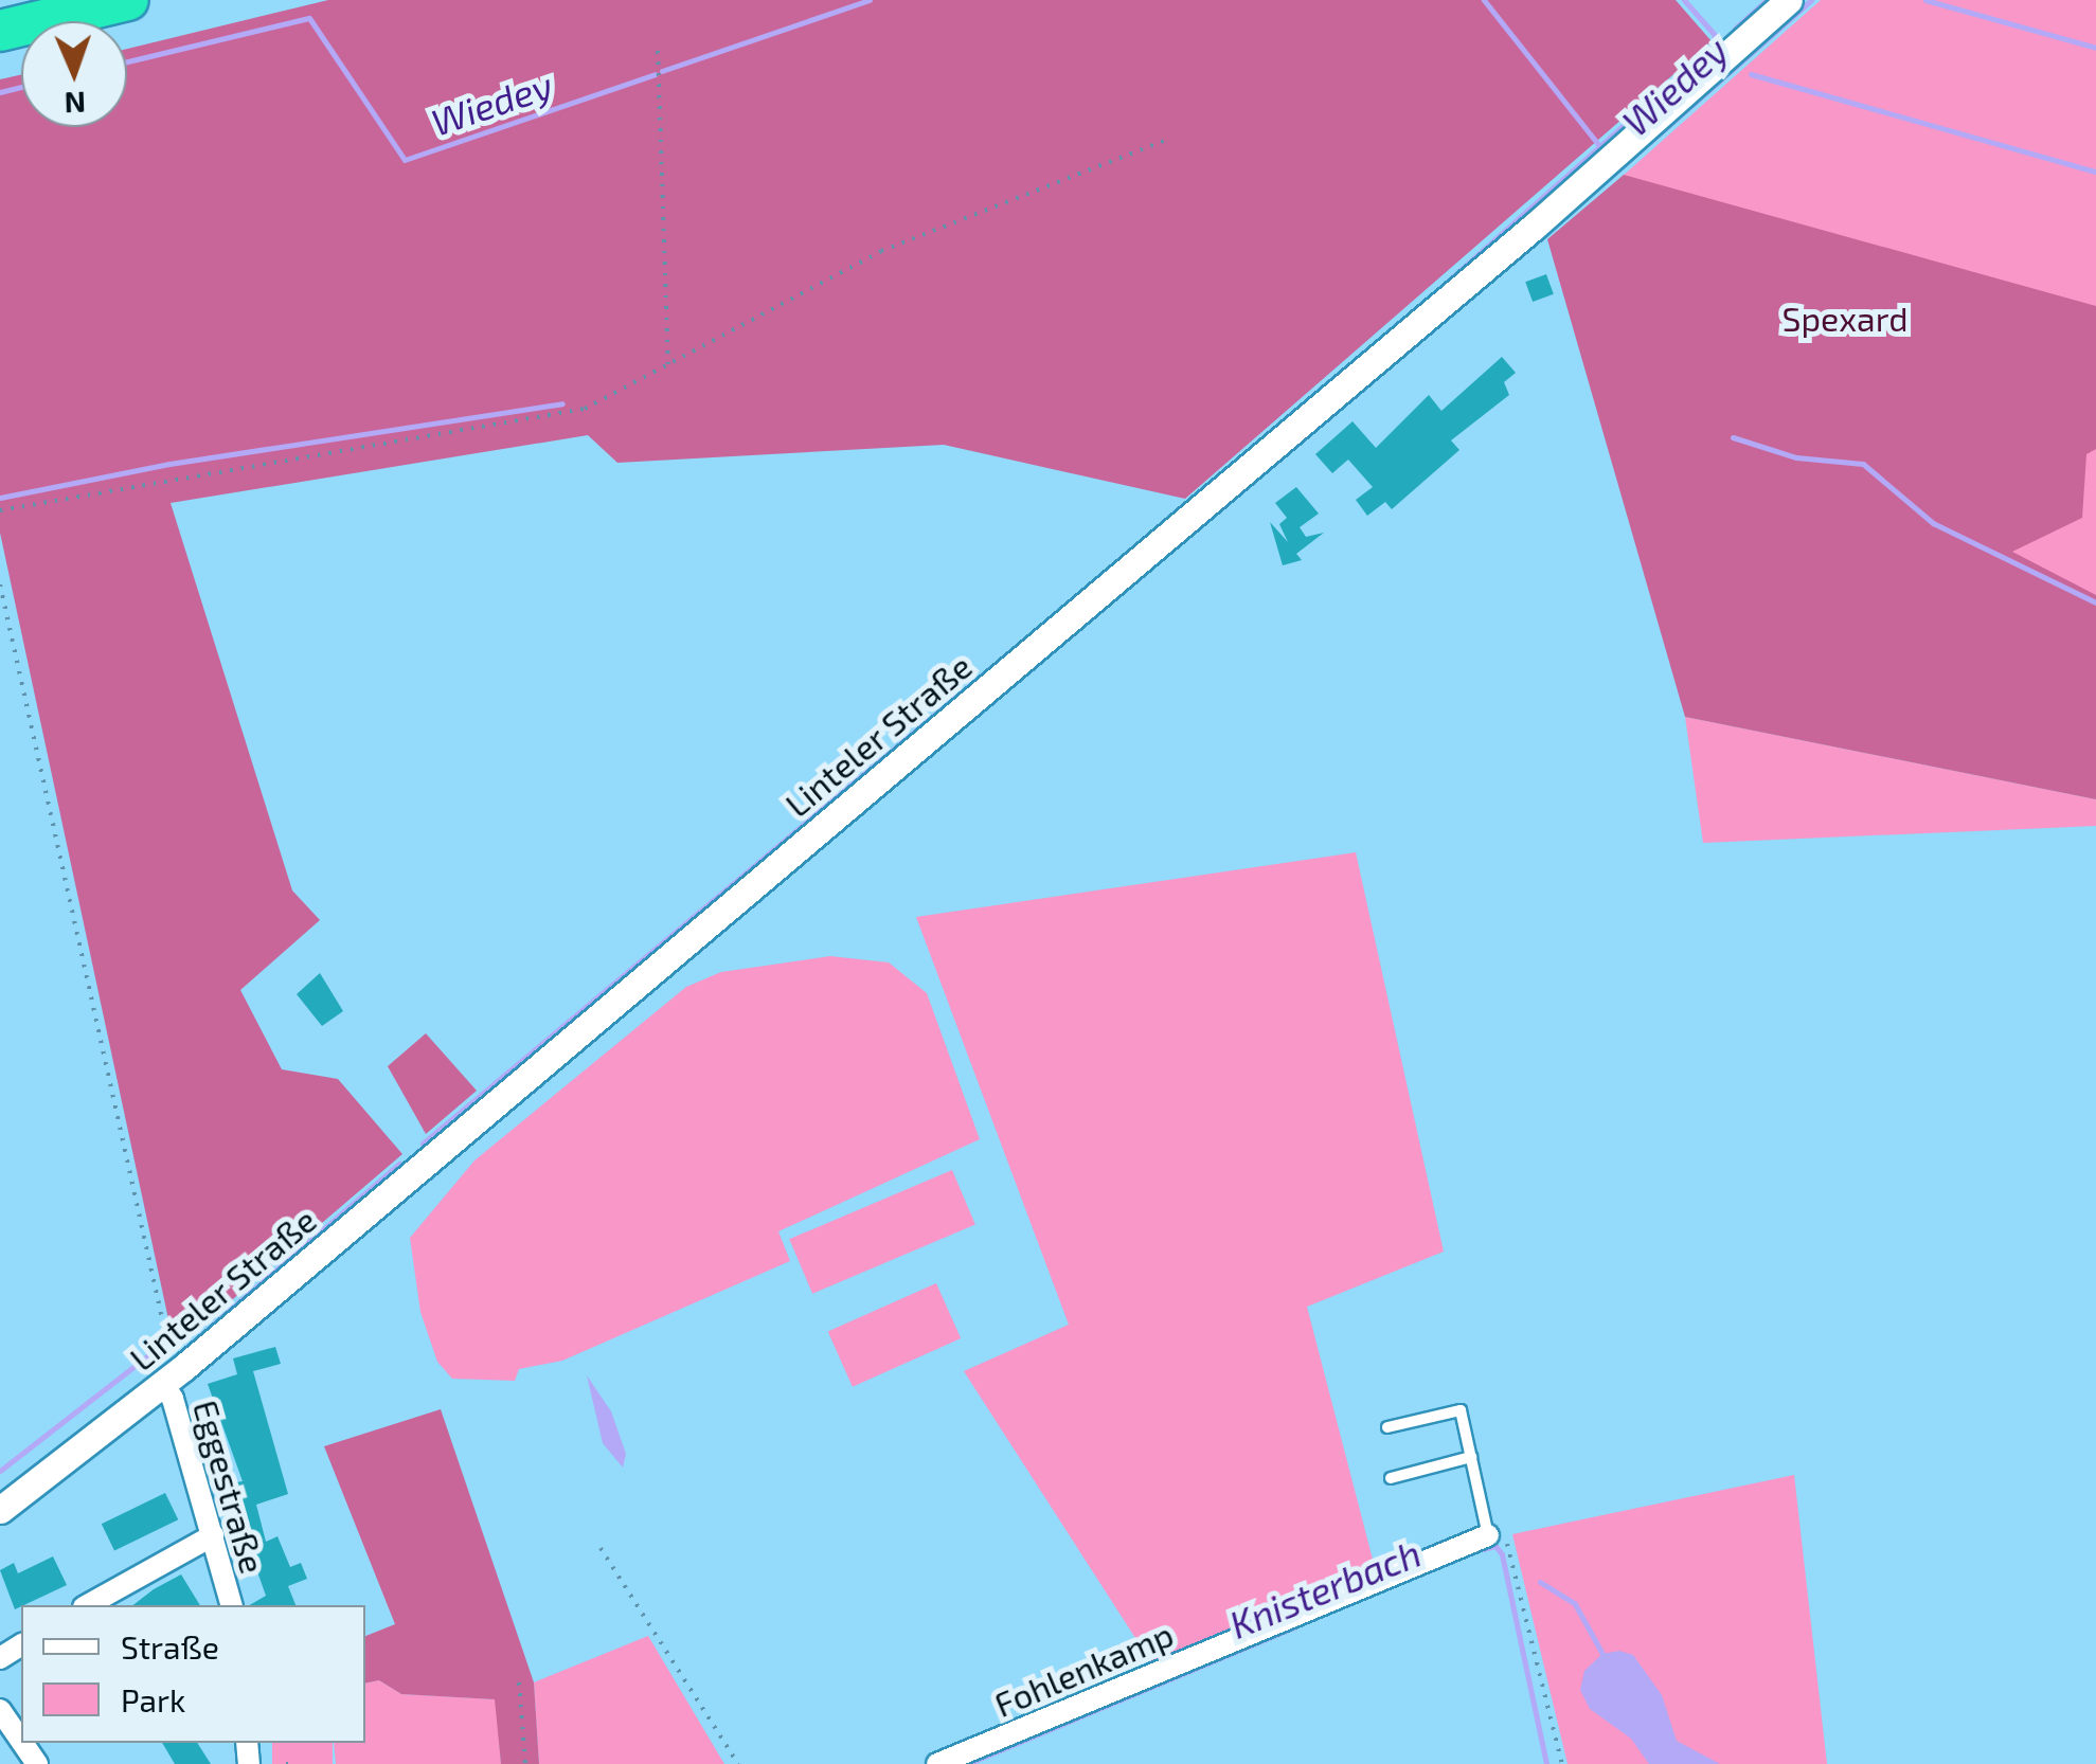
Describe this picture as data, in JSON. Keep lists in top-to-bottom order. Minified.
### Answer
{"streets":{"street":["Linteler Straße","Eggestraße","Fohlenkamp"]},"crossings":[["Linteler Straße","Eggestraße"]],"water":["Wiedey","Knisterbach"],"parks":["Spexard"],"legend":["Straße","Park"],"north":"bottom"}
